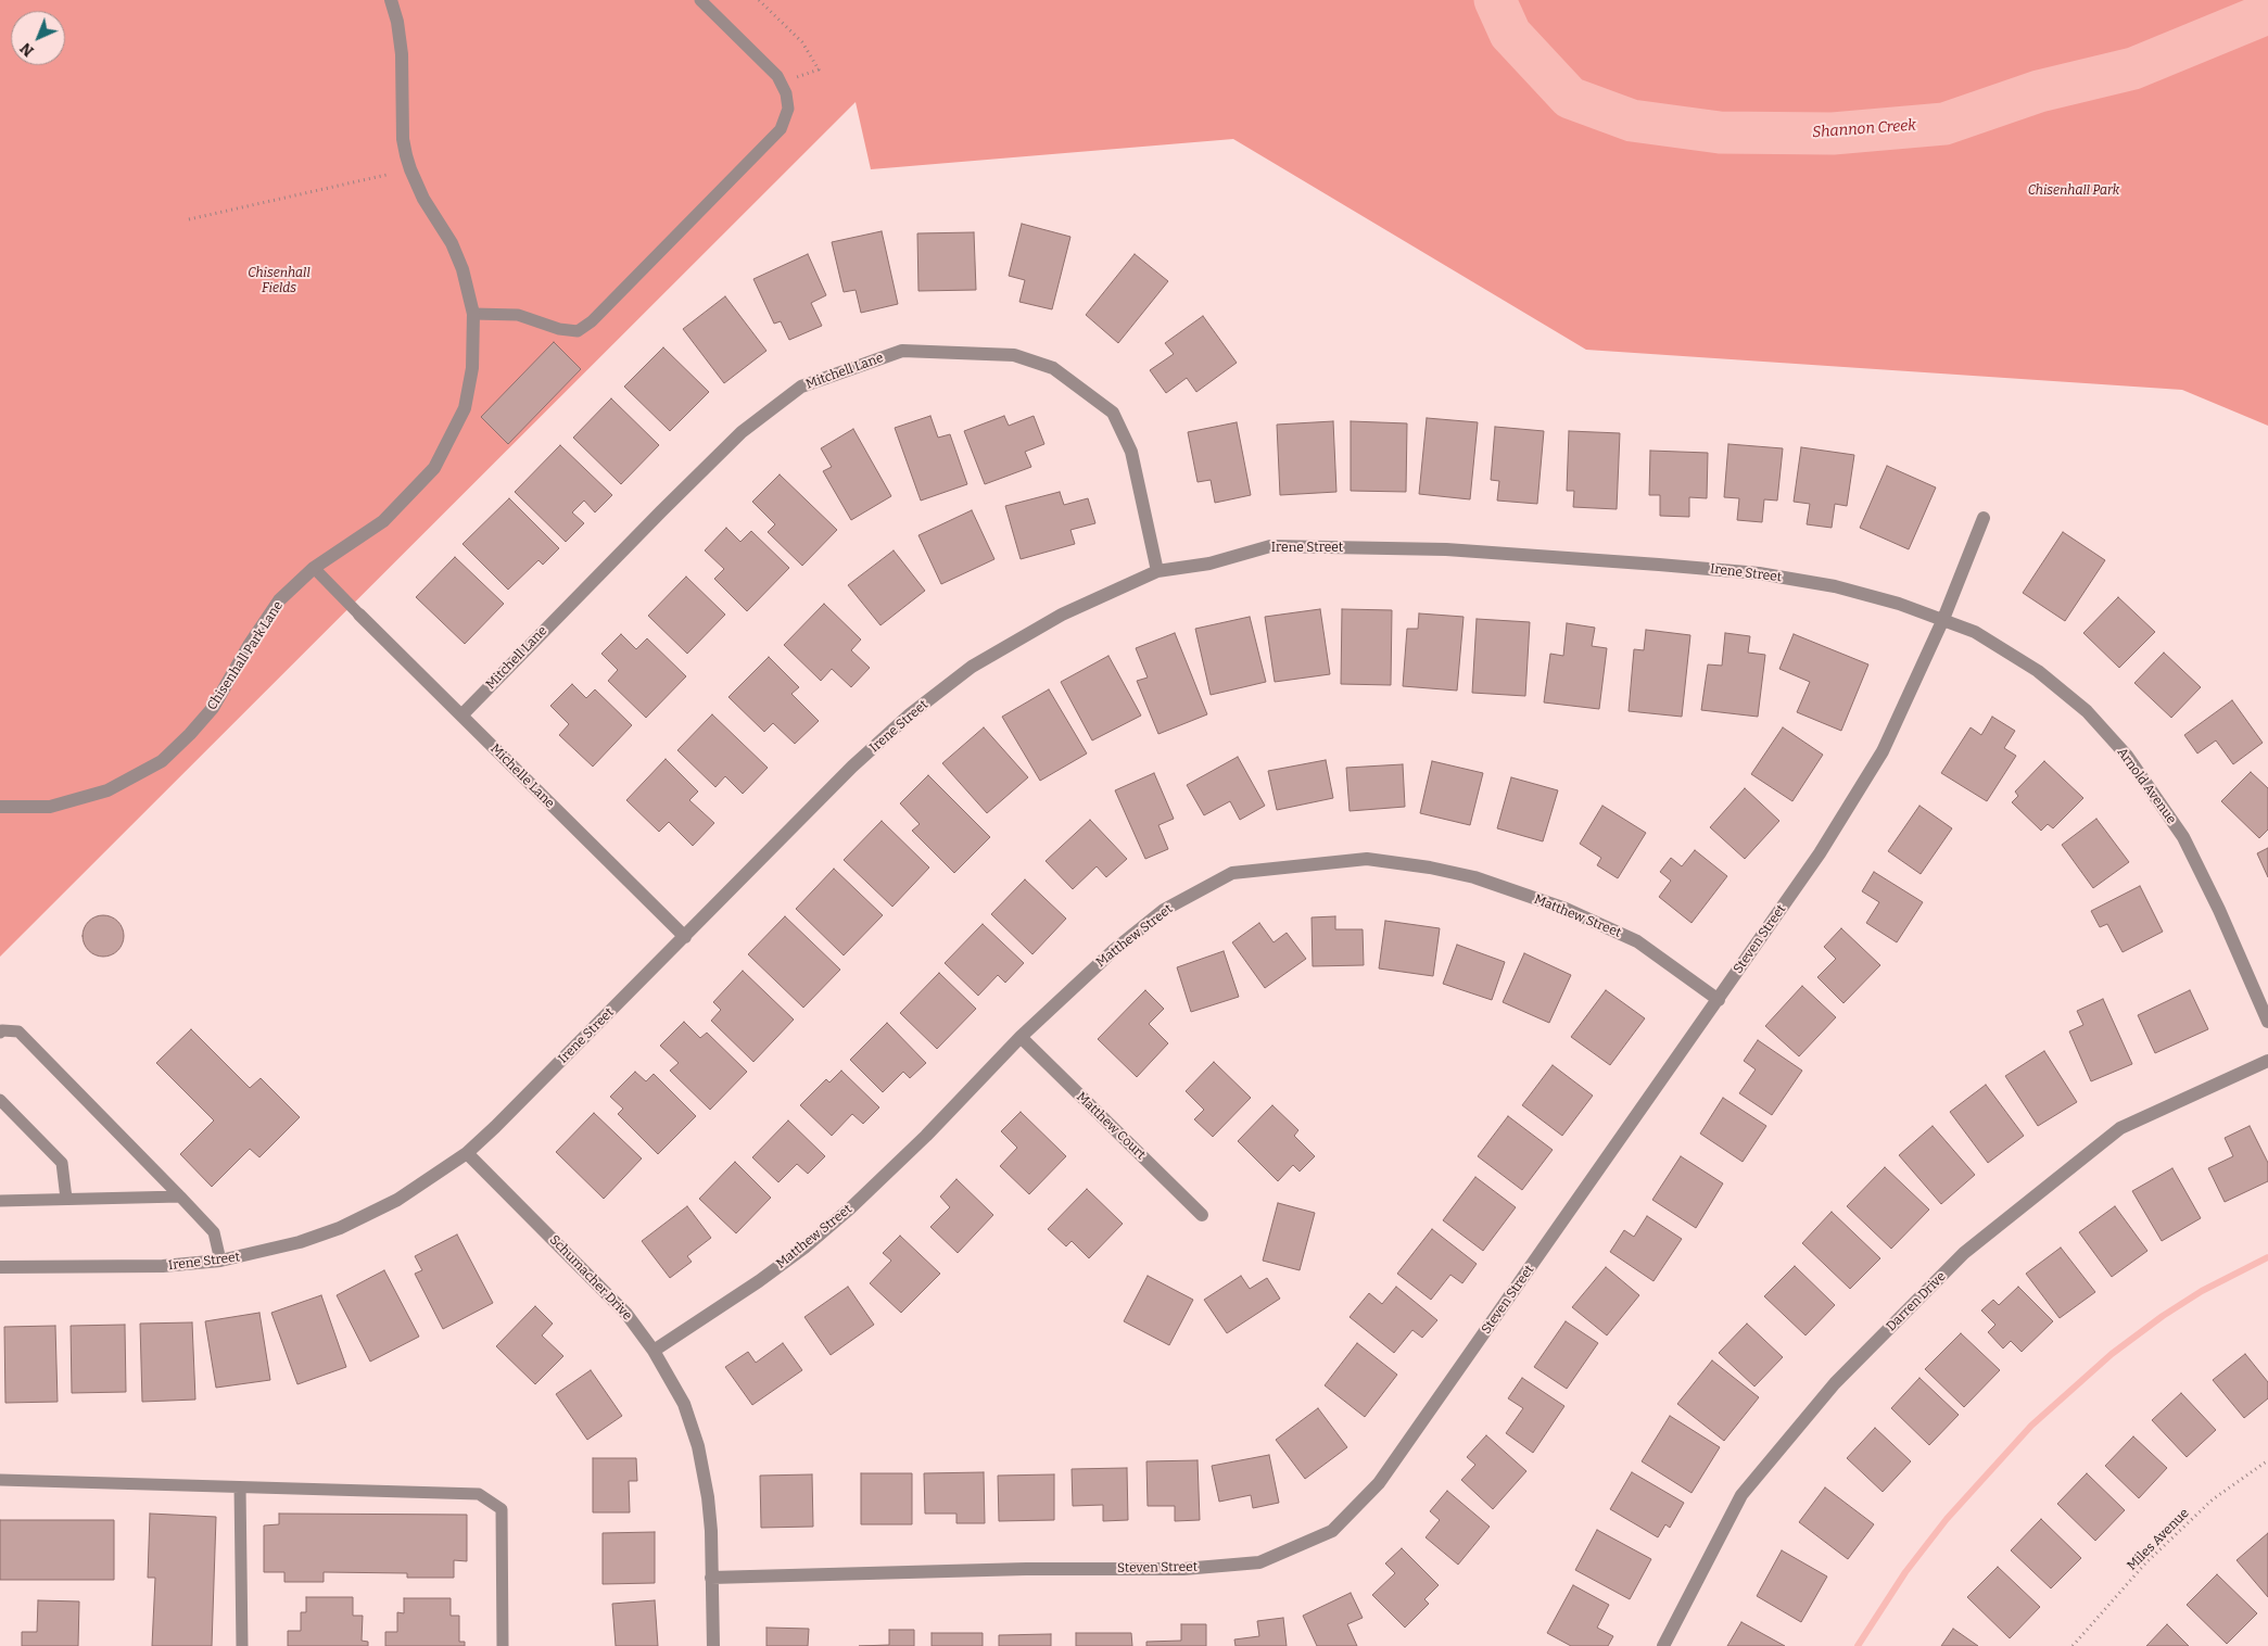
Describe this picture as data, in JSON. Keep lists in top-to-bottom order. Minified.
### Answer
{"streets":{"street":["Mitchell Lane","Irene Street","Chisenhall Park Lane","Michelle Lane","Arnold Avenue","Matthew Street","Steven Street","Matthew Court","Schumacher Drive","Darren Drive"],"path":["Miles Avenue"]},"crossings":[["Mitchell Lane","Irene Street"],["Mitchell Lane","Michelle Lane"],["Irene Street","Michelle Lane"],["Irene Street","Arnold Avenue"],["Irene Street","Steven Street"],["Irene Street","Schumacher Drive"],["Arnold Avenue","Steven Street"],["Matthew Street","Steven Street"],["Matthew Street","Matthew Court"],["Matthew Street","Schumacher Drive"],["Steven Street","Schumacher Drive"]],"water":["Shannon Creek"],"parks":["Chisenhall Park","Chisenhall Fields"],"north":"bottom left"}
